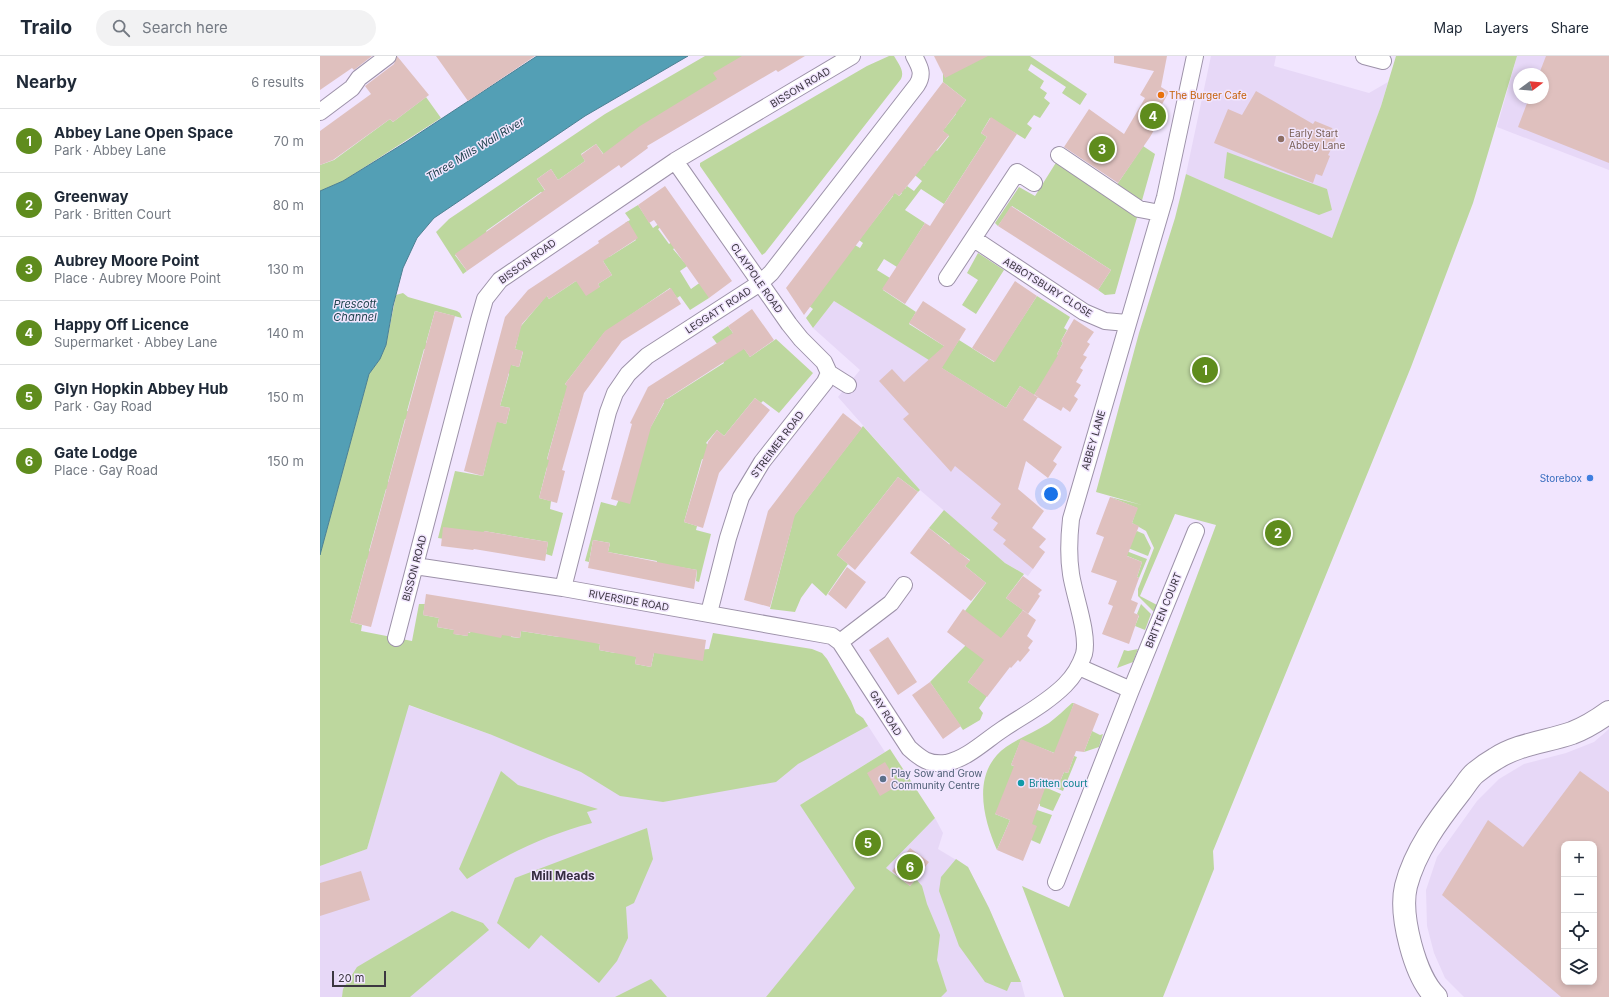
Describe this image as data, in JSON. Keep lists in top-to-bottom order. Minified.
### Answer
{"streets":{"street":["BISSON ROAD","CLAYPOLE ROAD","ABBOTSBURY CLOSE","LEGGATT ROAD","ABBEY LANE","STREIMER ROAD","RIVERSIDE ROAD","BRITTEN COURT","GAY ROAD"]},"crossings":[["BISSON ROAD","CLAYPOLE ROAD"],["BISSON ROAD","RIVERSIDE ROAD"],["CLAYPOLE ROAD","LEGGATT ROAD"],["CLAYPOLE ROAD","STREIMER ROAD"],["ABBOTSBURY CLOSE","ABBEY LANE"],["LEGGATT ROAD","RIVERSIDE ROAD"],["ABBEY LANE","GAY ROAD"],["STREIMER ROAD","RIVERSIDE ROAD"],["RIVERSIDE ROAD","GAY ROAD"]],"districts":["Mill Meads"],"water":["Three Mills Wall River","Prescott Channel"],"places":["The Burger Cafe","Early Start Abbey Lane","Storebox","Play Sow and Grow Community Centre","Britten court"],"scale_bar":"20 m","north":"right","page":{"header":"Trailo","search":"Search here","nav":["Map","Layers","Share"],"heading":["Nearby","6 results"],"pins":["4","3","1","2","5","6"],"list":[{"mark":"1","name":"Abbey Lane Open Space","note":"Park · Abbey Lane","value":"70 m"},{"mark":"2","name":"Greenway","note":"Park · Britten Court","value":"80 m"},{"mark":"3","name":"Aubrey Moore Point","note":"Place · Aubrey Moore Point","value":"130 m"},{"mark":"4","name":"Happy Off Licence","note":"Supermarket · Abbey Lane","value":"140 m"},{"mark":"5","name":"Glyn Hopkin Abbey Hub","note":"Park · Gay Road","value":"150 m"},{"mark":"6","name":"Gate Lodge","note":"Place · Gay Road","value":"150 m"}],"map_buttons":["+","−"],"scale":"20 m"}}
